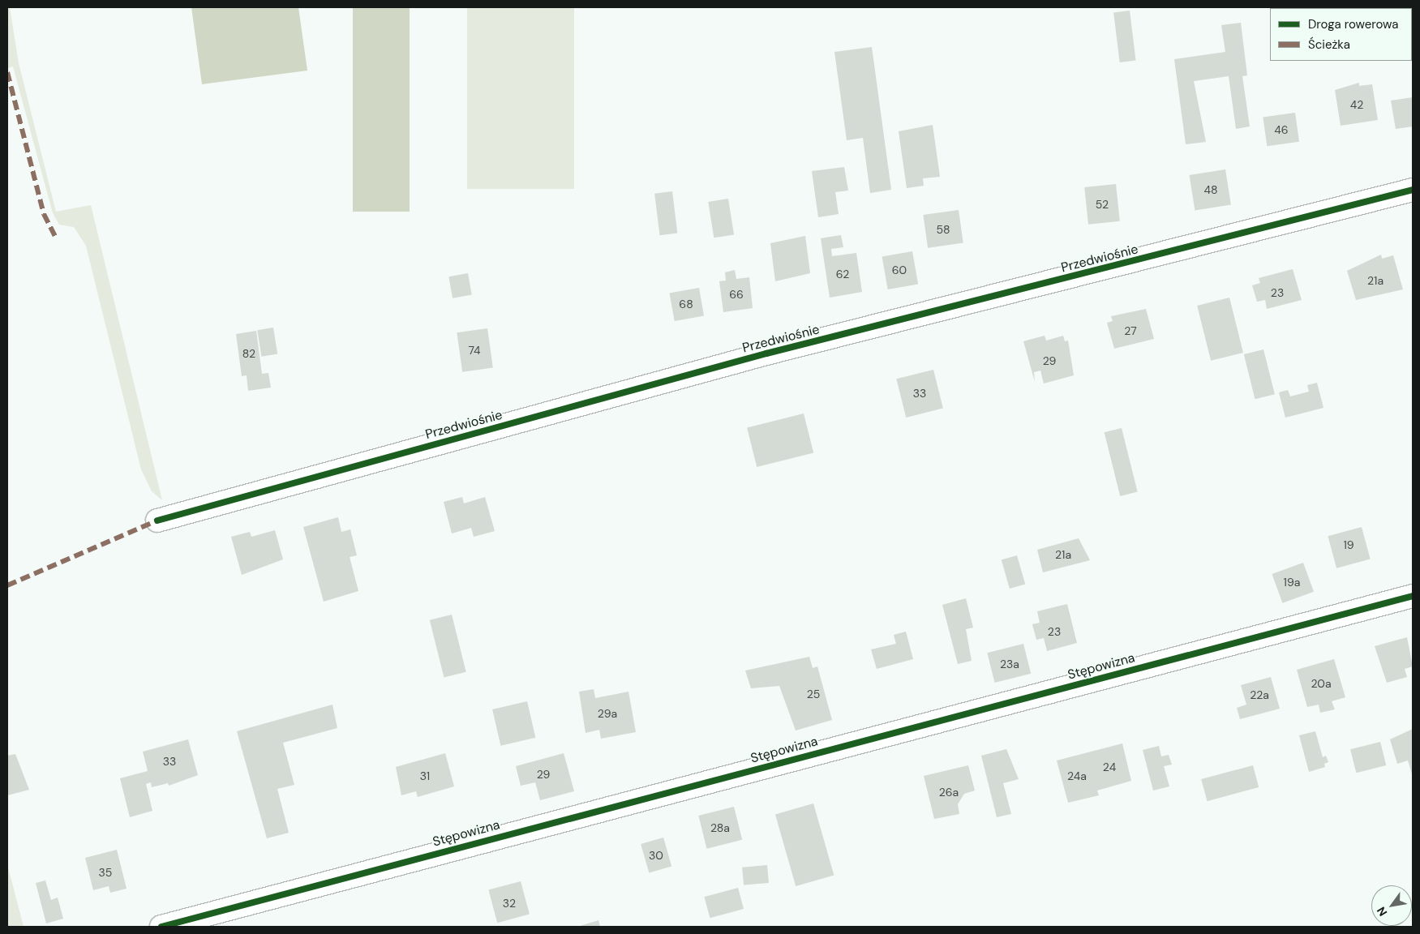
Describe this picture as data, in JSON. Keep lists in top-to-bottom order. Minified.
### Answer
{"streets":{"street":["Przedwiośnie","Stępowizna"]},"house_numbers":["42","46","48","52","58","60","62","21a","23","66","68","27","74","82","29","33","19","21a","19a","23","23a","20a","25","22a","29a","33","24","29","31","24a","26a","28a","30","35","32"],"legend":["Droga rowerowa","Ścieżka"],"north":"bottom left"}
